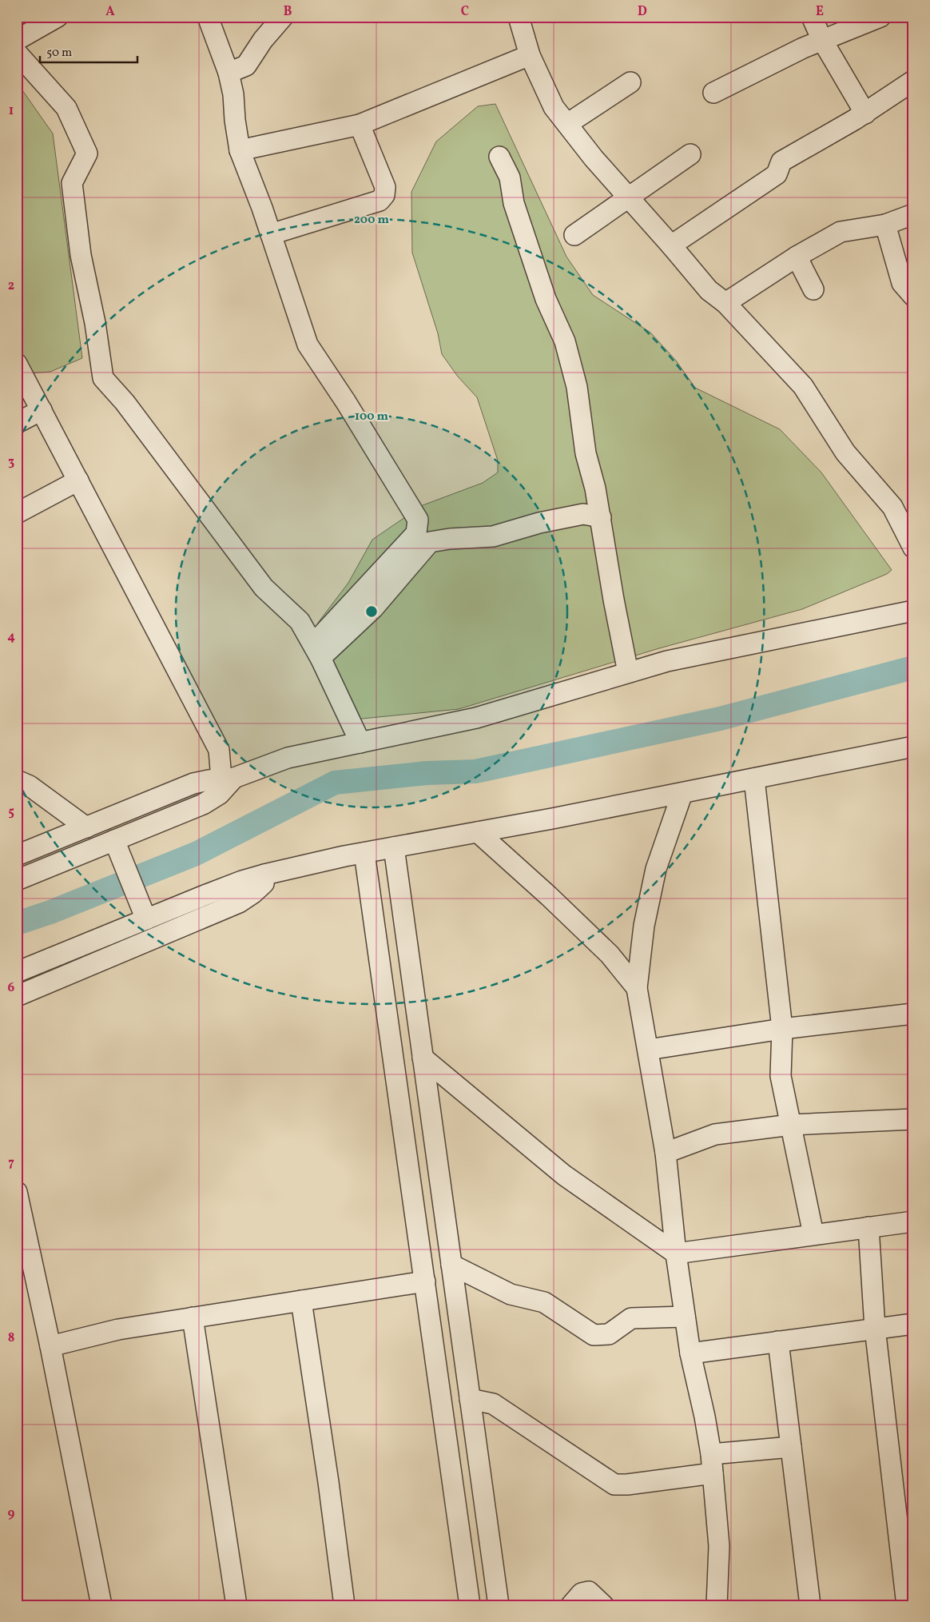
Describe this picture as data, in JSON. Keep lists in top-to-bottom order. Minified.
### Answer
{"scale_bar":"50 m","grid":{"columns":["A","B","C","D","E"],"rows":["1","2","3","4","5","6","7","8","9"]},"rings":["200 m","100 m"]}
